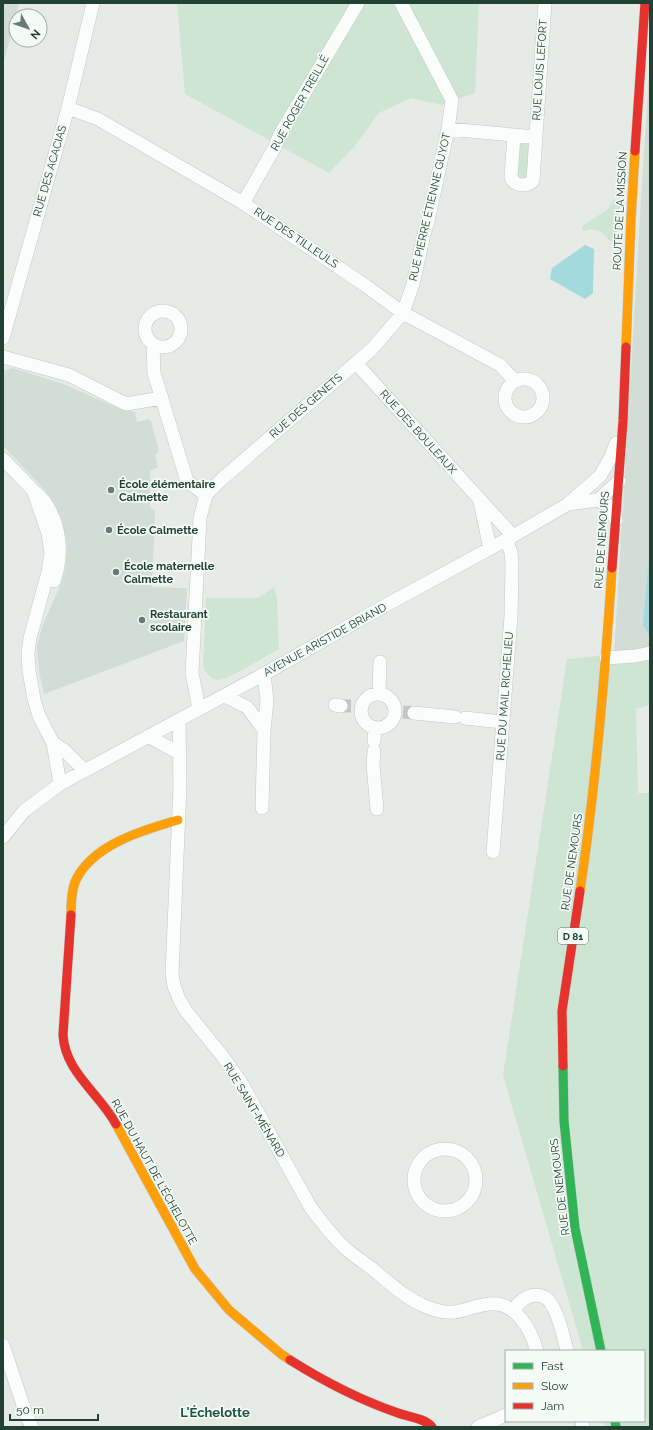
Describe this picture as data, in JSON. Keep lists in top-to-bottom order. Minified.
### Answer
{"streets":{"main road":["ROUTE DE LA MISSION","RUE DE NEMOURS","D 81","RUE DU HAUT DE L'ÉCHELOTTE"],"street":["RUE LOUIS LEFORT","RUE ROGER TREILLÉ","RUE DES ACACIAS","RUE PIERRE ÉTIENNE GUYOT","RUE DES TILLEULS","RUE DES GENETS","RUE DES BOULEAUX","AVENUE ARISTIDE BRIAND","RUE DU MAIL RICHELIEU","RUE SAINT-MÉNARD"]},"crossings":[["RUE ROGER TREILLÉ","RUE DES TILLEULS"],["RUE DES ACACIAS","RUE DES TILLEULS"],["RUE PIERRE ÉTIENNE GUYOT","RUE DES TILLEULS"],["RUE PIERRE ÉTIENNE GUYOT","RUE DES GENETS"],["ROUTE DE LA MISSION","RUE DE NEMOURS"],["ROUTE DE LA MISSION","AVENUE ARISTIDE BRIAND"],["RUE DES TILLEULS","RUE DES GENETS"],["RUE DES GENETS","RUE DES BOULEAUX"],["RUE DES BOULEAUX","AVENUE ARISTIDE BRIAND"],["RUE DES BOULEAUX","RUE DU MAIL RICHELIEU"],["RUE DE NEMOURS","AVENUE ARISTIDE BRIAND"],["AVENUE ARISTIDE BRIAND","RUE DU MAIL RICHELIEU"],["AVENUE ARISTIDE BRIAND","RUE SAINT-MÉNARD"],["RUE SAINT-MÉNARD","RUE DU HAUT DE L'ÉCHELOTTE"]],"districts":["L'Échelotte"],"places":["École élémentaire Calmette","École Calmette","École maternelle Calmette","Restaurant scolaire"],"legend":["Fast","Slow","Jam"],"scale_bar":"50 m","north":"bottom right"}
